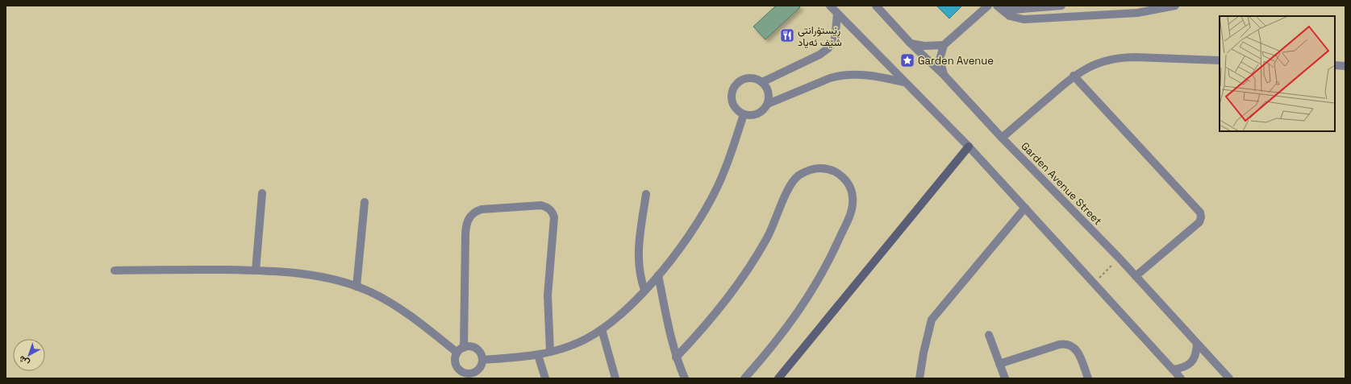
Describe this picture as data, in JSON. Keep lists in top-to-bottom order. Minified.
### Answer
{"streets":{"street":["Garden Avenue Street"]},"places":{"restaurant":["ڕێستۆرانتی شێف ئەیاد"],"place":["Garden Avenue"]},"north":"bottom left"}
